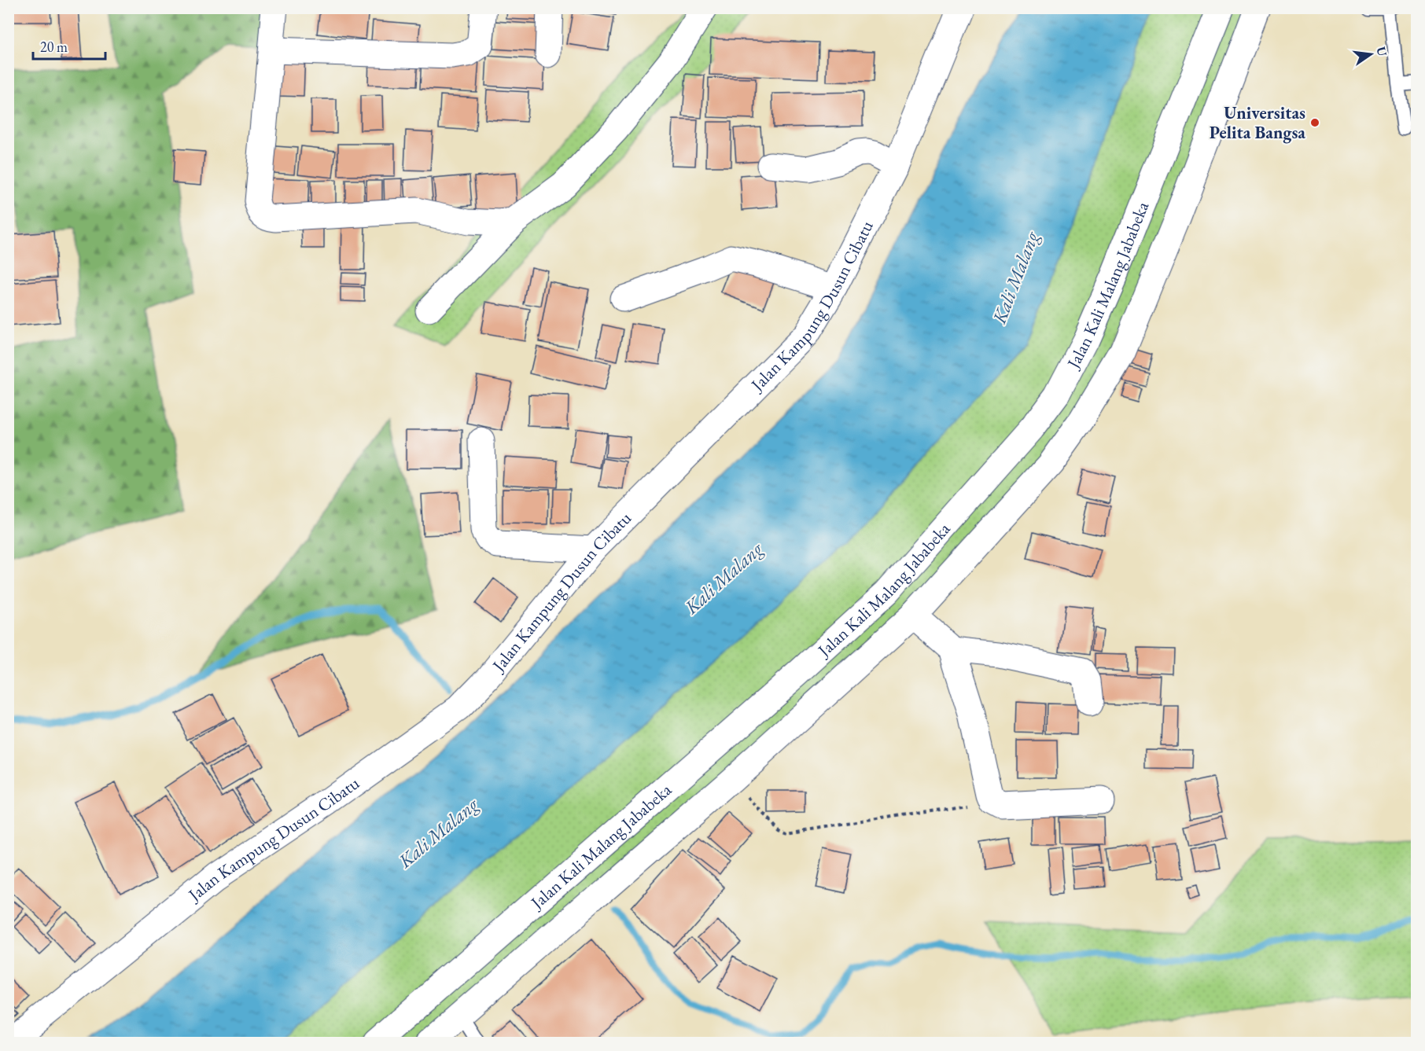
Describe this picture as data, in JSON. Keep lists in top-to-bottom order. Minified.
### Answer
{"streets":{"street":["Jalan Kali Malang Jababeka","Jalan Kampung Dusun Cibatu"]},"water":["Kali Malang"],"places":["Universitas Pelita Bangsa"],"scale_bar":"20 m","north":"right"}
